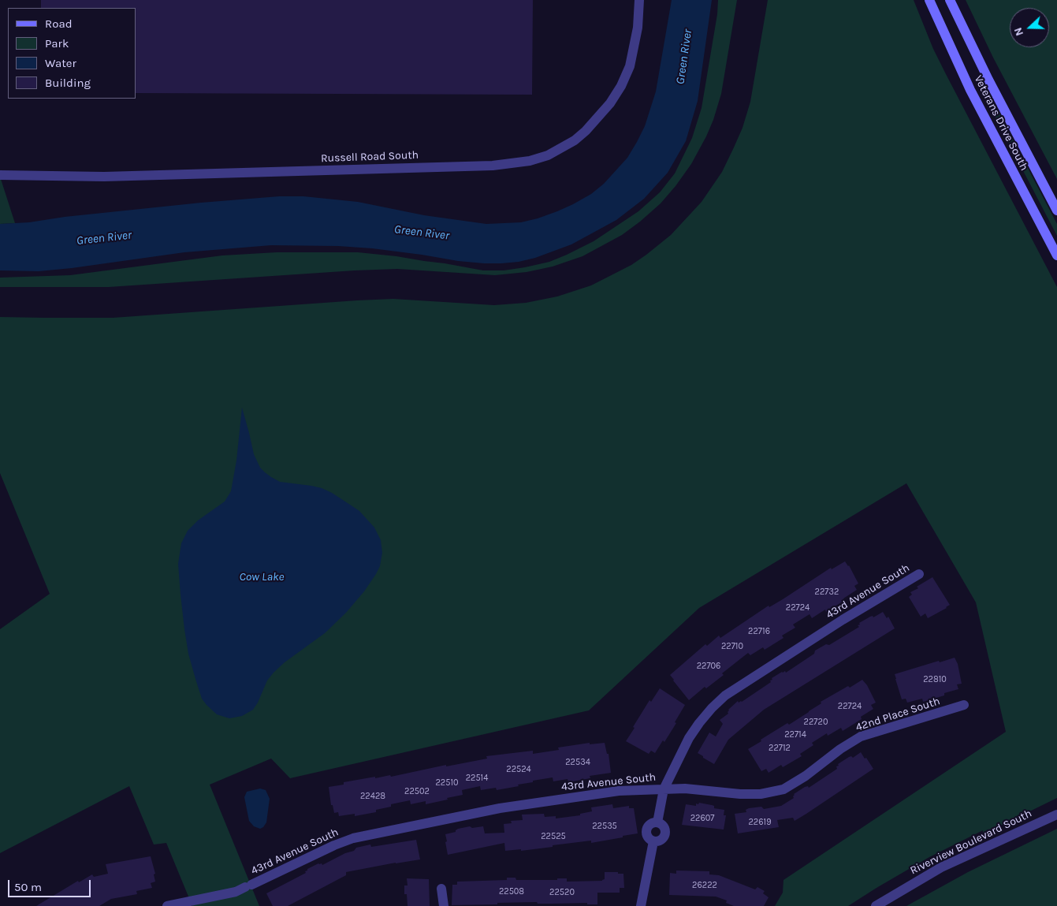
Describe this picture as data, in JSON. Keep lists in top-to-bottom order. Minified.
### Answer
{"streets":{"main road":["Veterans Drive South"],"street":["Russell Road South","43rd Avenue South","42nd Place South","Riverview Boulevard South"]},"crossings":[["43rd Avenue South","42nd Place South"]],"water":["Green River","Cow Lake"],"house_numbers":["22732","22724","22716","22710","22706","22810","22724","22720","22714","22712","22534","22524","22514","22510","22502","22428","22607","22619","22535","22525","26222","22508","22520"],"legend":["Road","Park","Water","Building"],"scale_bar":"50 m","north":"left"}
